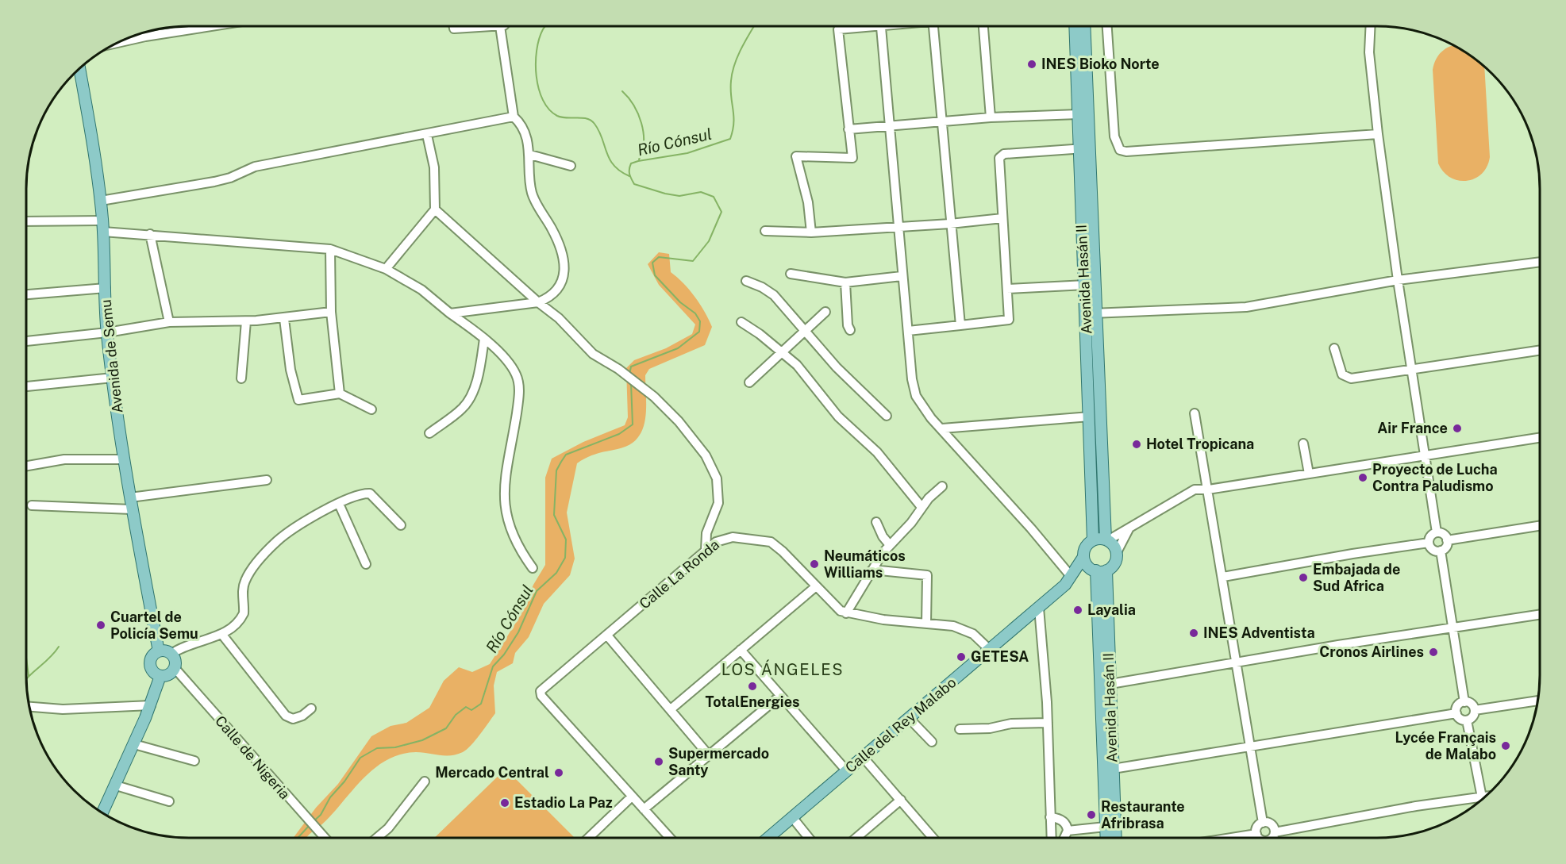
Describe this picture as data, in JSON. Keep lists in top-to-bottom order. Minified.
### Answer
{"streets":{"main road":["Avenida Hasán II","Avenida de Semu","Calle del Rey Malabo"],"street":["Calle La Ronda","Calle de Nigeria"]},"crossings":[["Avenida Hasán II","Calle del Rey Malabo"],["Avenida de Semu","Calle de Nigeria"]],"districts":["LOS ÁNGELES"],"water":["Río Cónsul"],"places":["INES Bioko Norte","Air France","Hotel Tropicana","Proyecto de Lucha Contra Paludismo","Neumáticos Williams","Embajada de Sud Africa","Layalia","Cuartel de Policía Semu","INES Adventista","Cronos Airlines","GETESA","TotalEnergies","Lycée Français de Malabo","Supermercado Santy","Mercado Central","Estadio La Paz","Restaurante Afribrasa"]}
